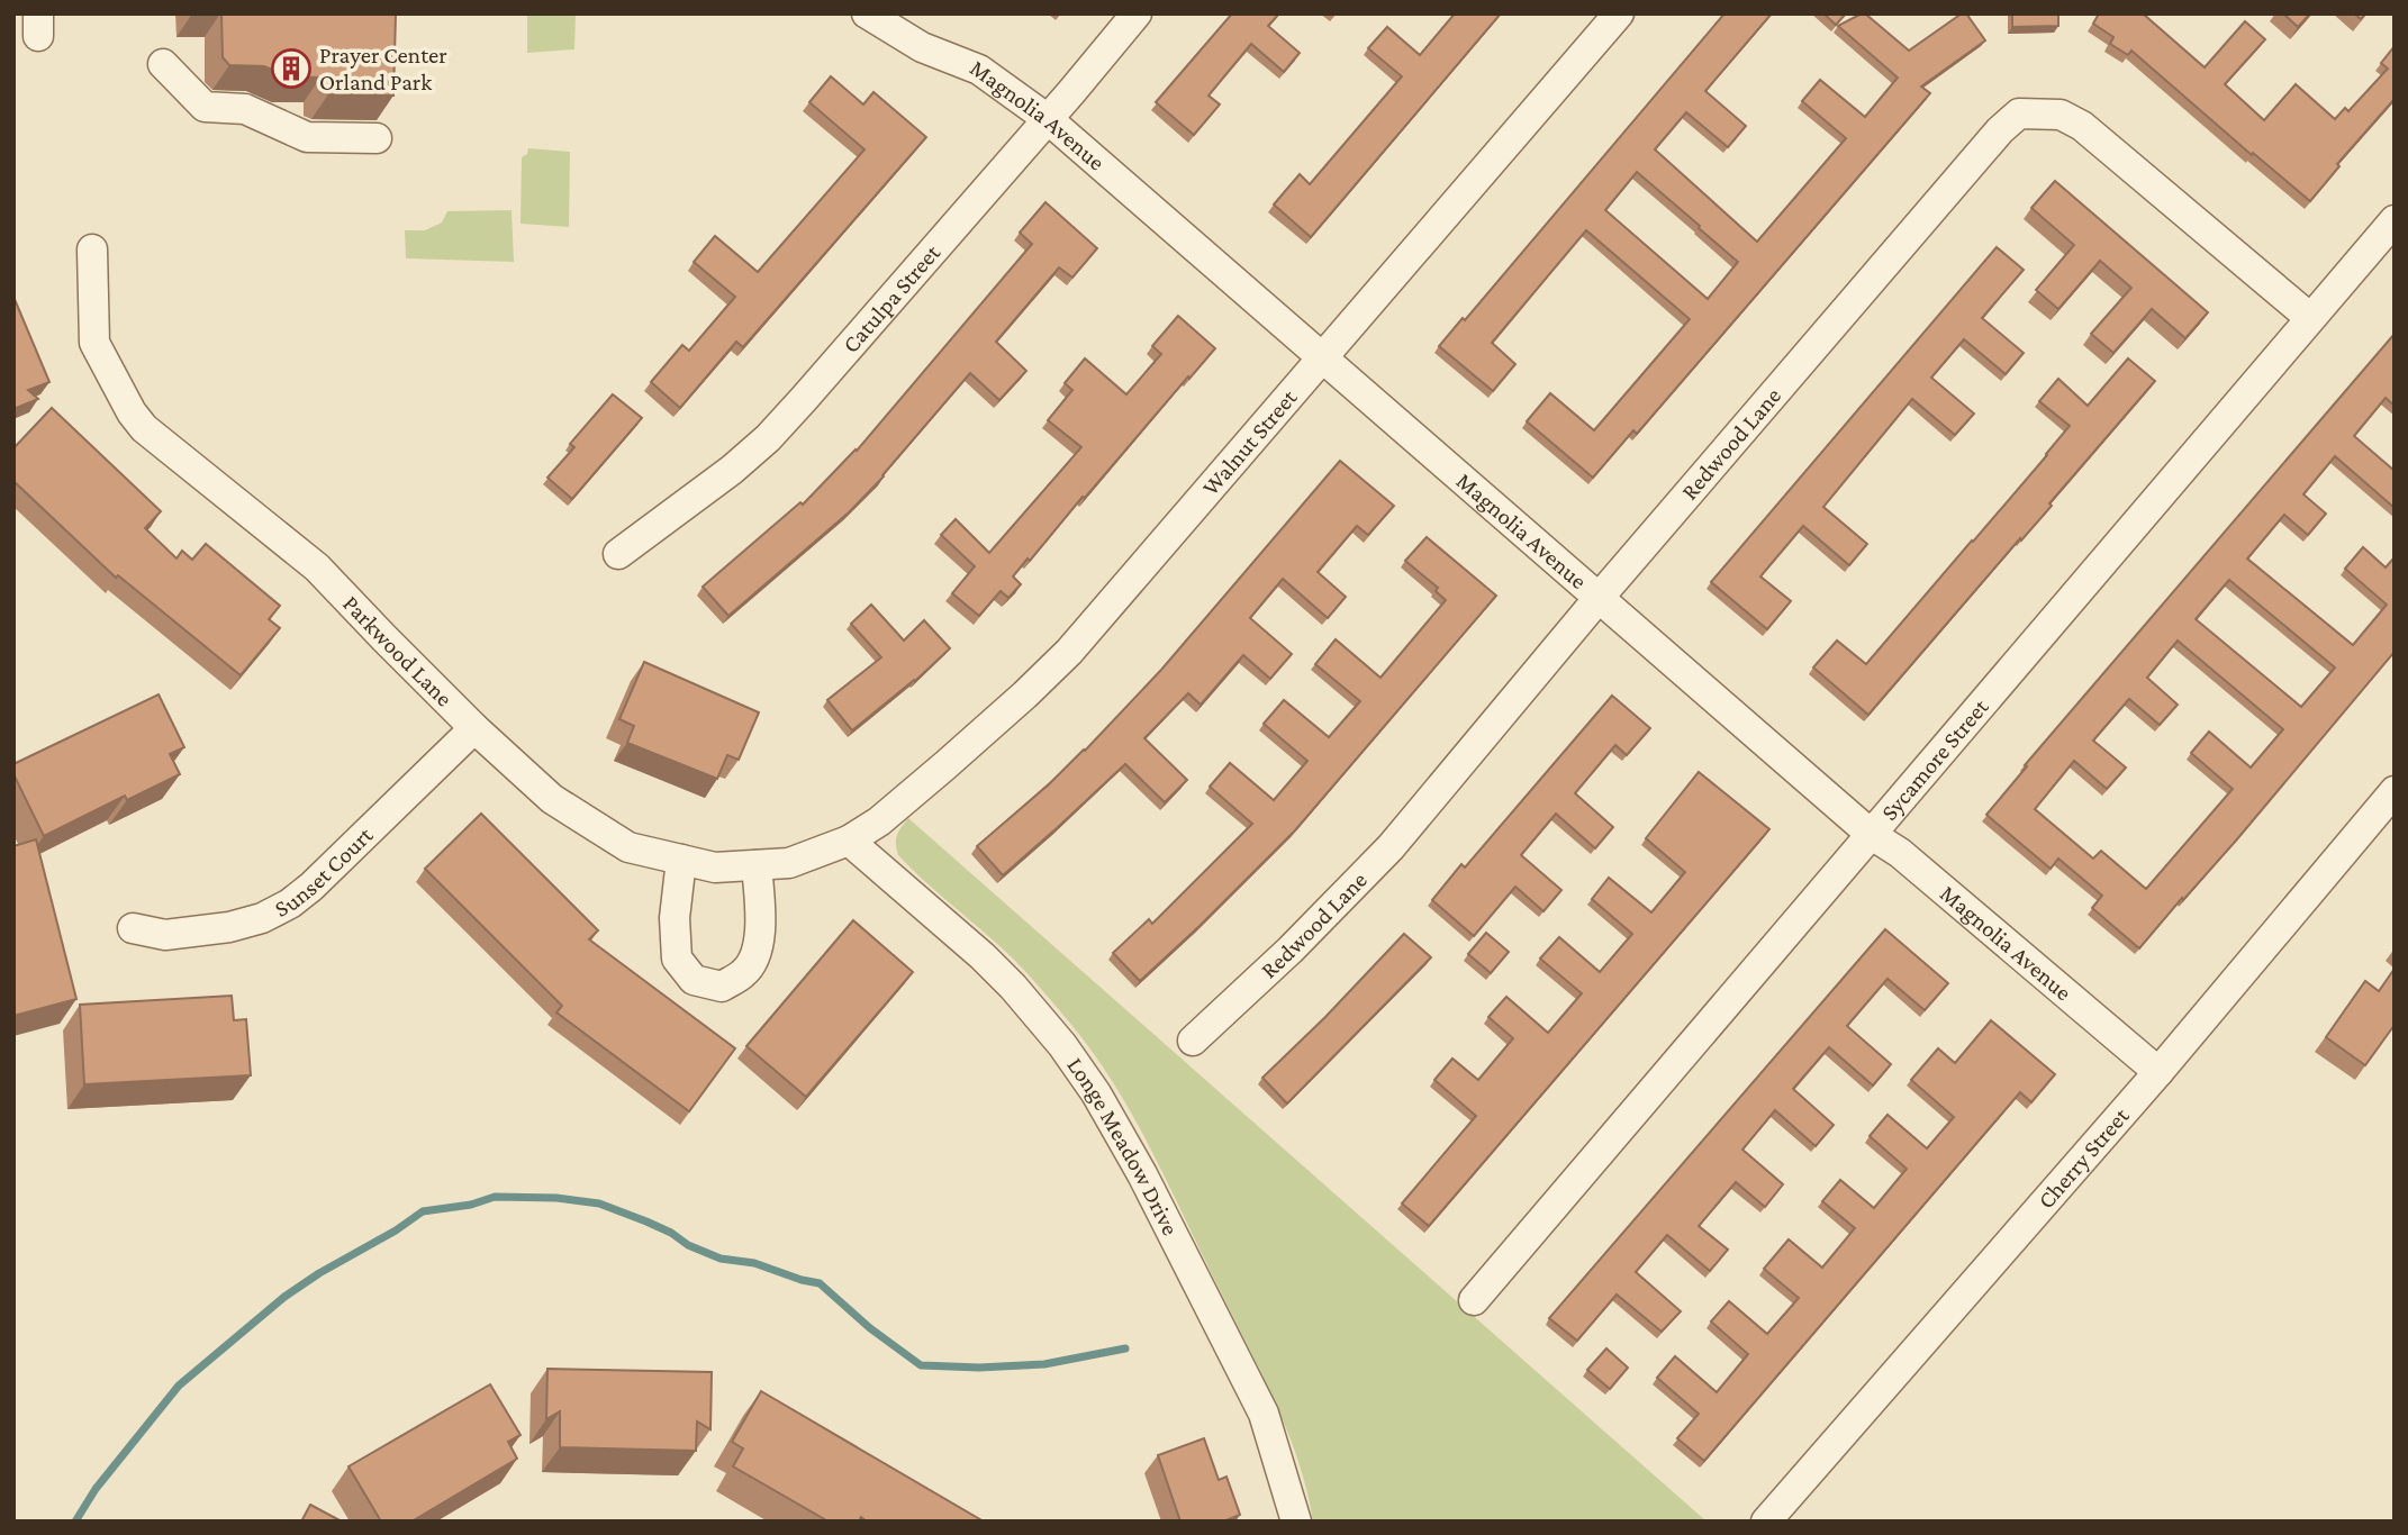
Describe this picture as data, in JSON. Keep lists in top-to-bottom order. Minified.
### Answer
{"streets":{"street":["Magnolia Avenue","Catulpa Street","Walnut Street","Redwood Lane","Parkwood Lane","Sycamore Street","Sunset Court","Longe Meadow Drive","Cherry Street"]},"crossings":[["Magnolia Avenue","Catulpa Street"],["Magnolia Avenue","Walnut Street"],["Magnolia Avenue","Redwood Lane"],["Magnolia Avenue","Sycamore Street"],["Magnolia Avenue","Cherry Street"],["Walnut Street","Parkwood Lane"],["Walnut Street","Longe Meadow Drive"],["Redwood Lane","Sycamore Street"],["Parkwood Lane","Sunset Court"],["Parkwood Lane","Longe Meadow Drive"]],"places":{"building":["Prayer Center Orland Park"]}}
